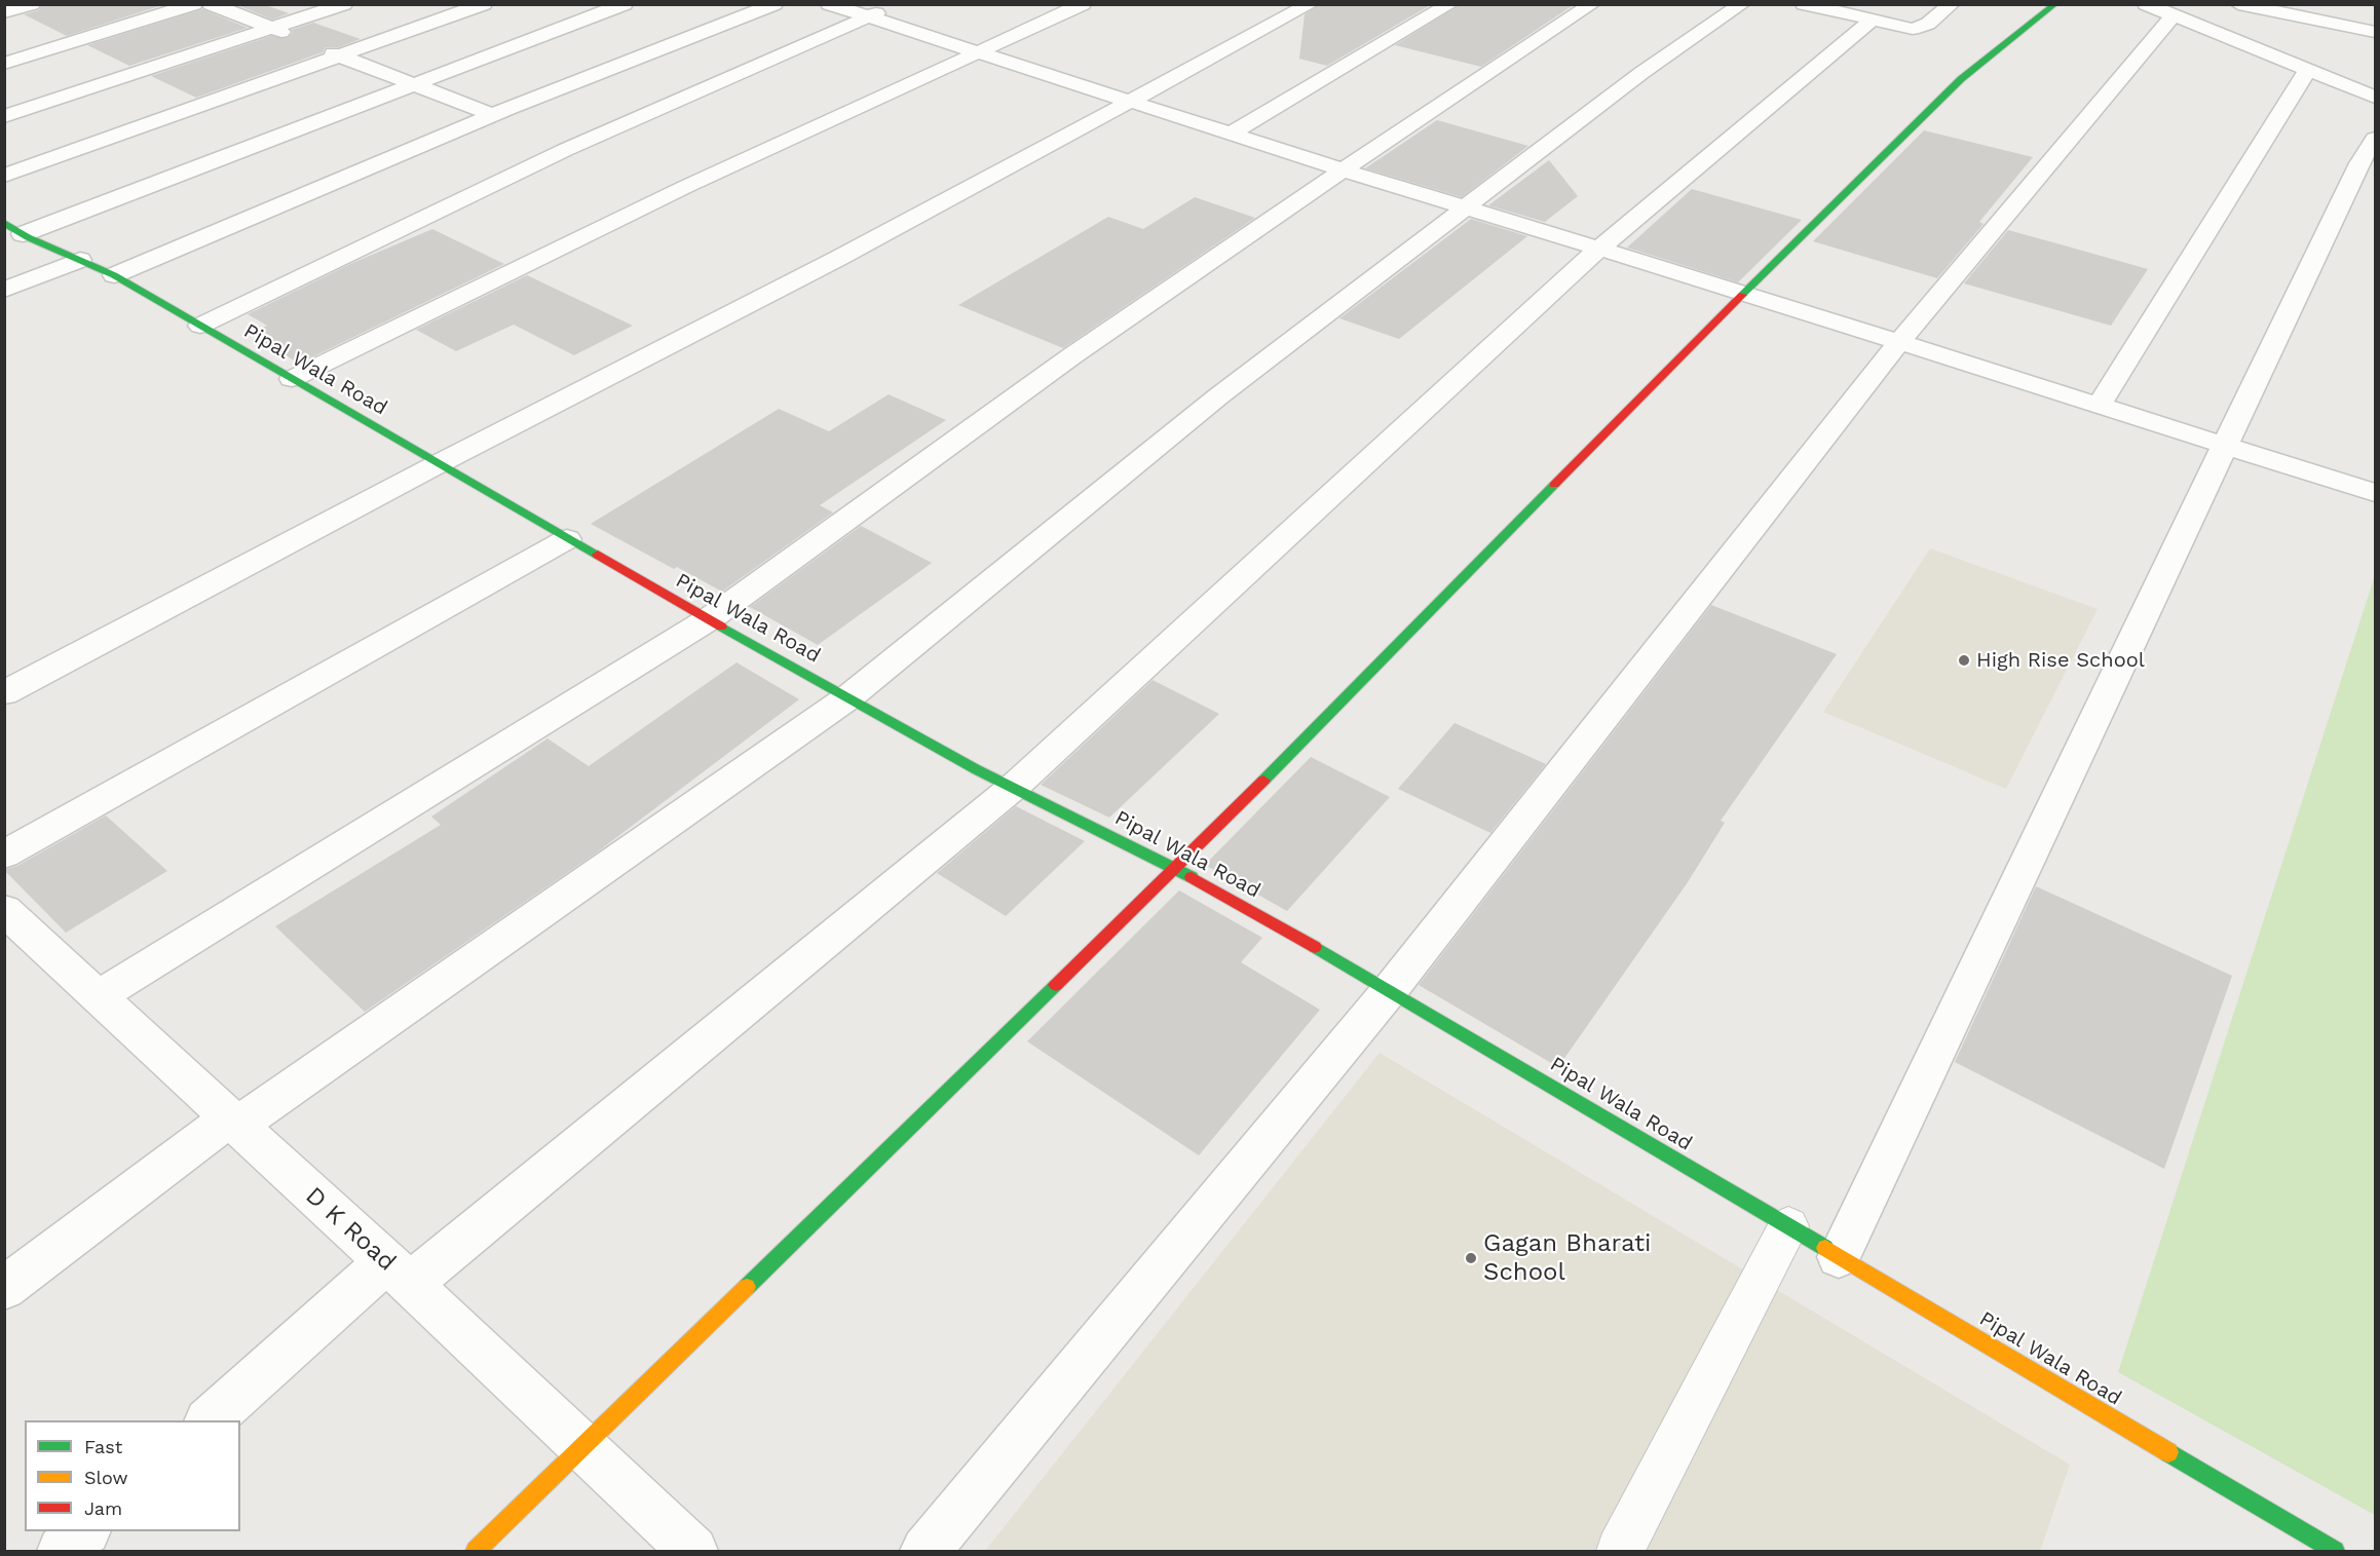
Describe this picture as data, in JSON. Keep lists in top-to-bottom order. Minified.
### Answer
{"streets":{"street":["Pipal Wala Road","D K Road"]},"places":["High Rise School","Gagan Bharati School"],"legend":["Fast","Slow","Jam"]}
